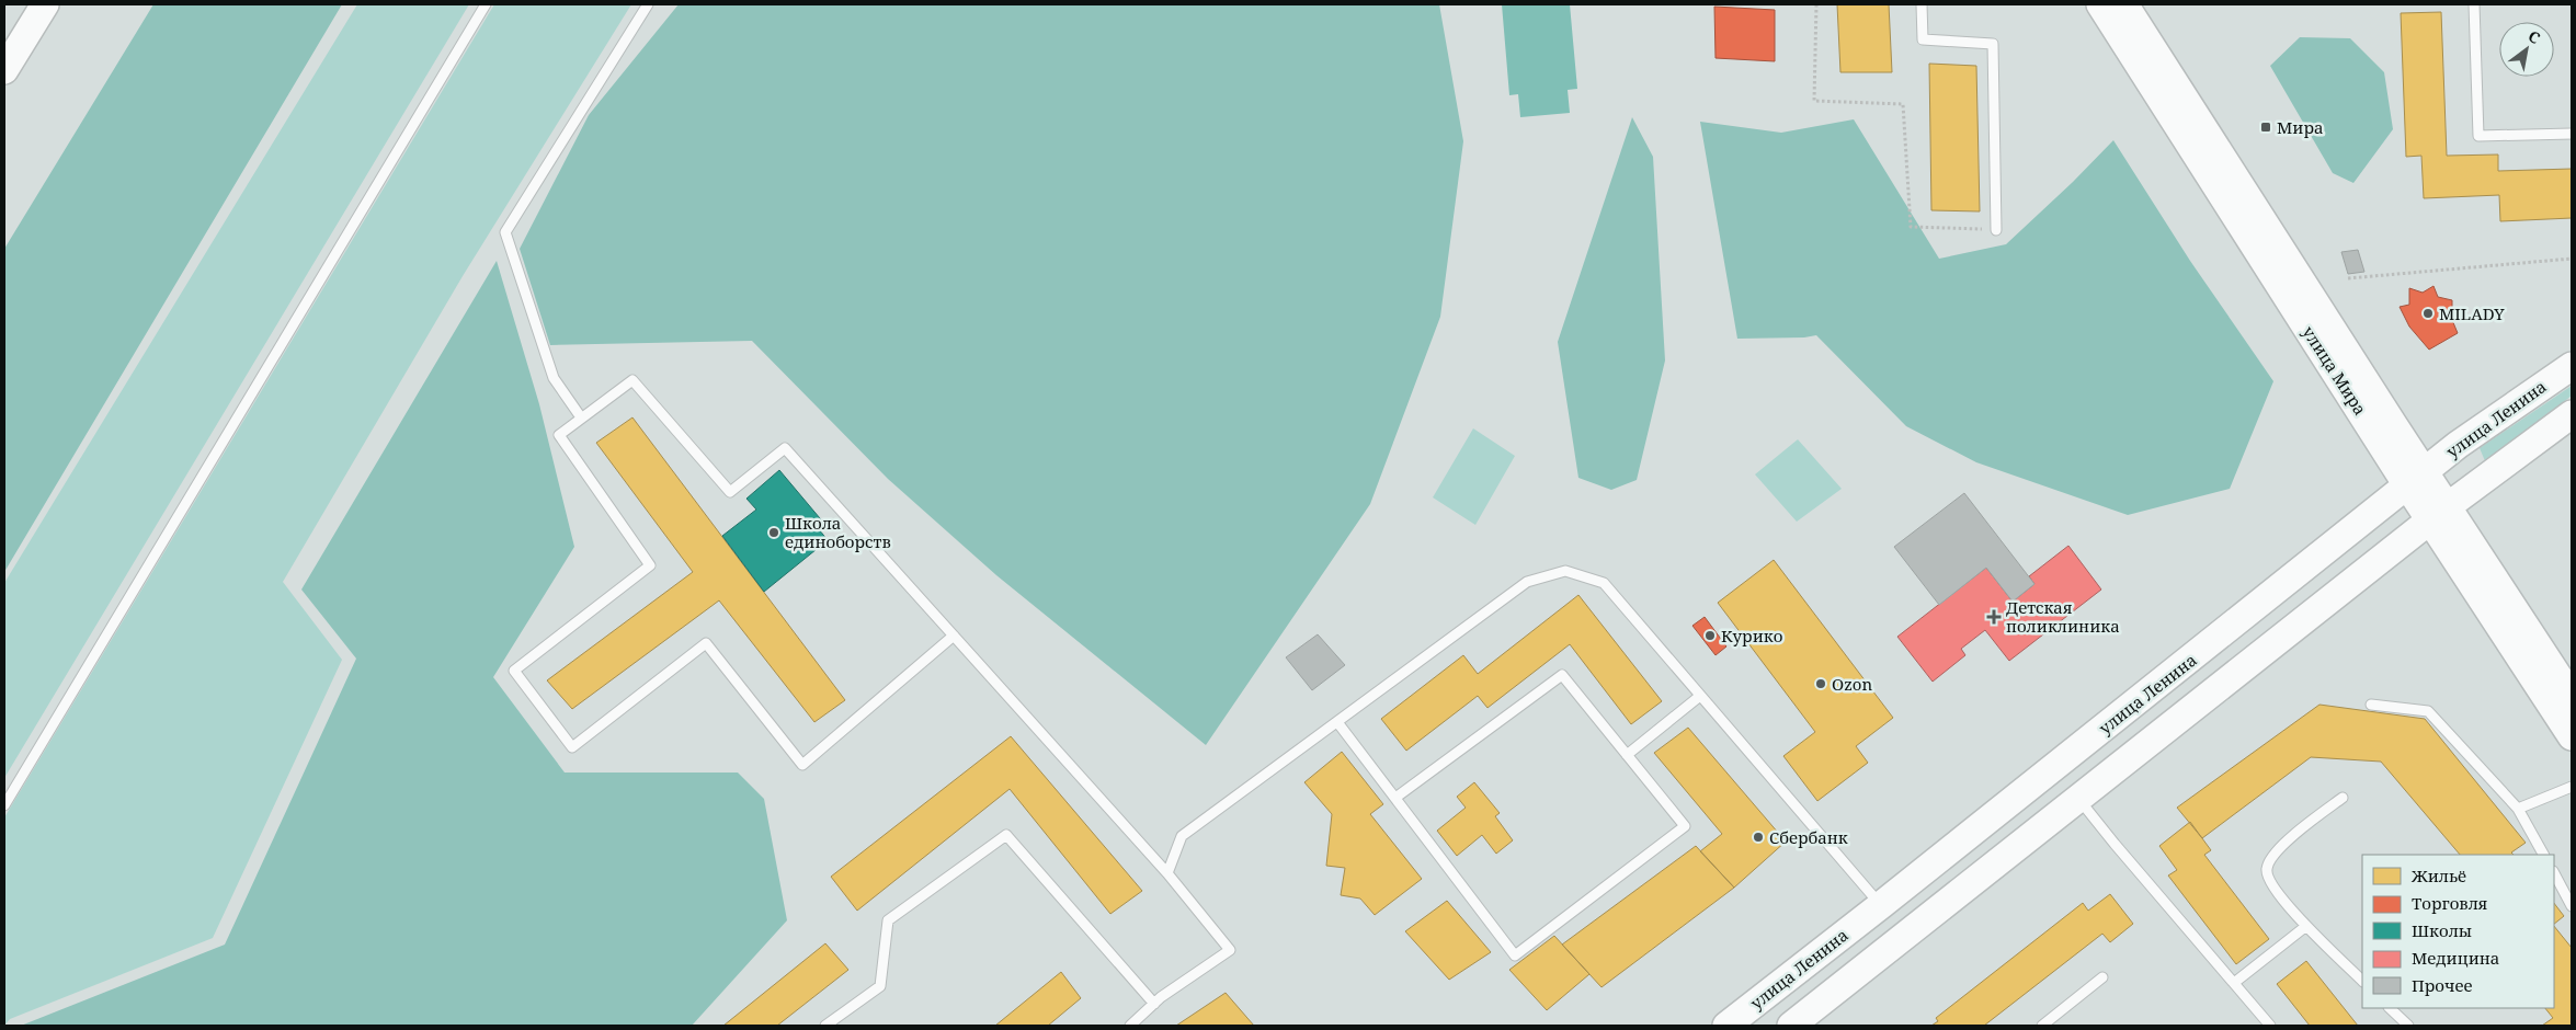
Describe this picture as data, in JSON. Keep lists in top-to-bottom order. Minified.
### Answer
{"streets":{"main road":["улица Мира","улица Ленина"]},"crossings":[["улица Мира","улица Ленина"]],"places":{"transit":["Мира"],"other":["МILADY","Школа единоборств","Курико","Ozon","Сбербанк"],"health":["Детская поликлиника"]},"legend":["Жильё","Торговля","Школы","Медицина","Прочее"],"north":"top right"}
